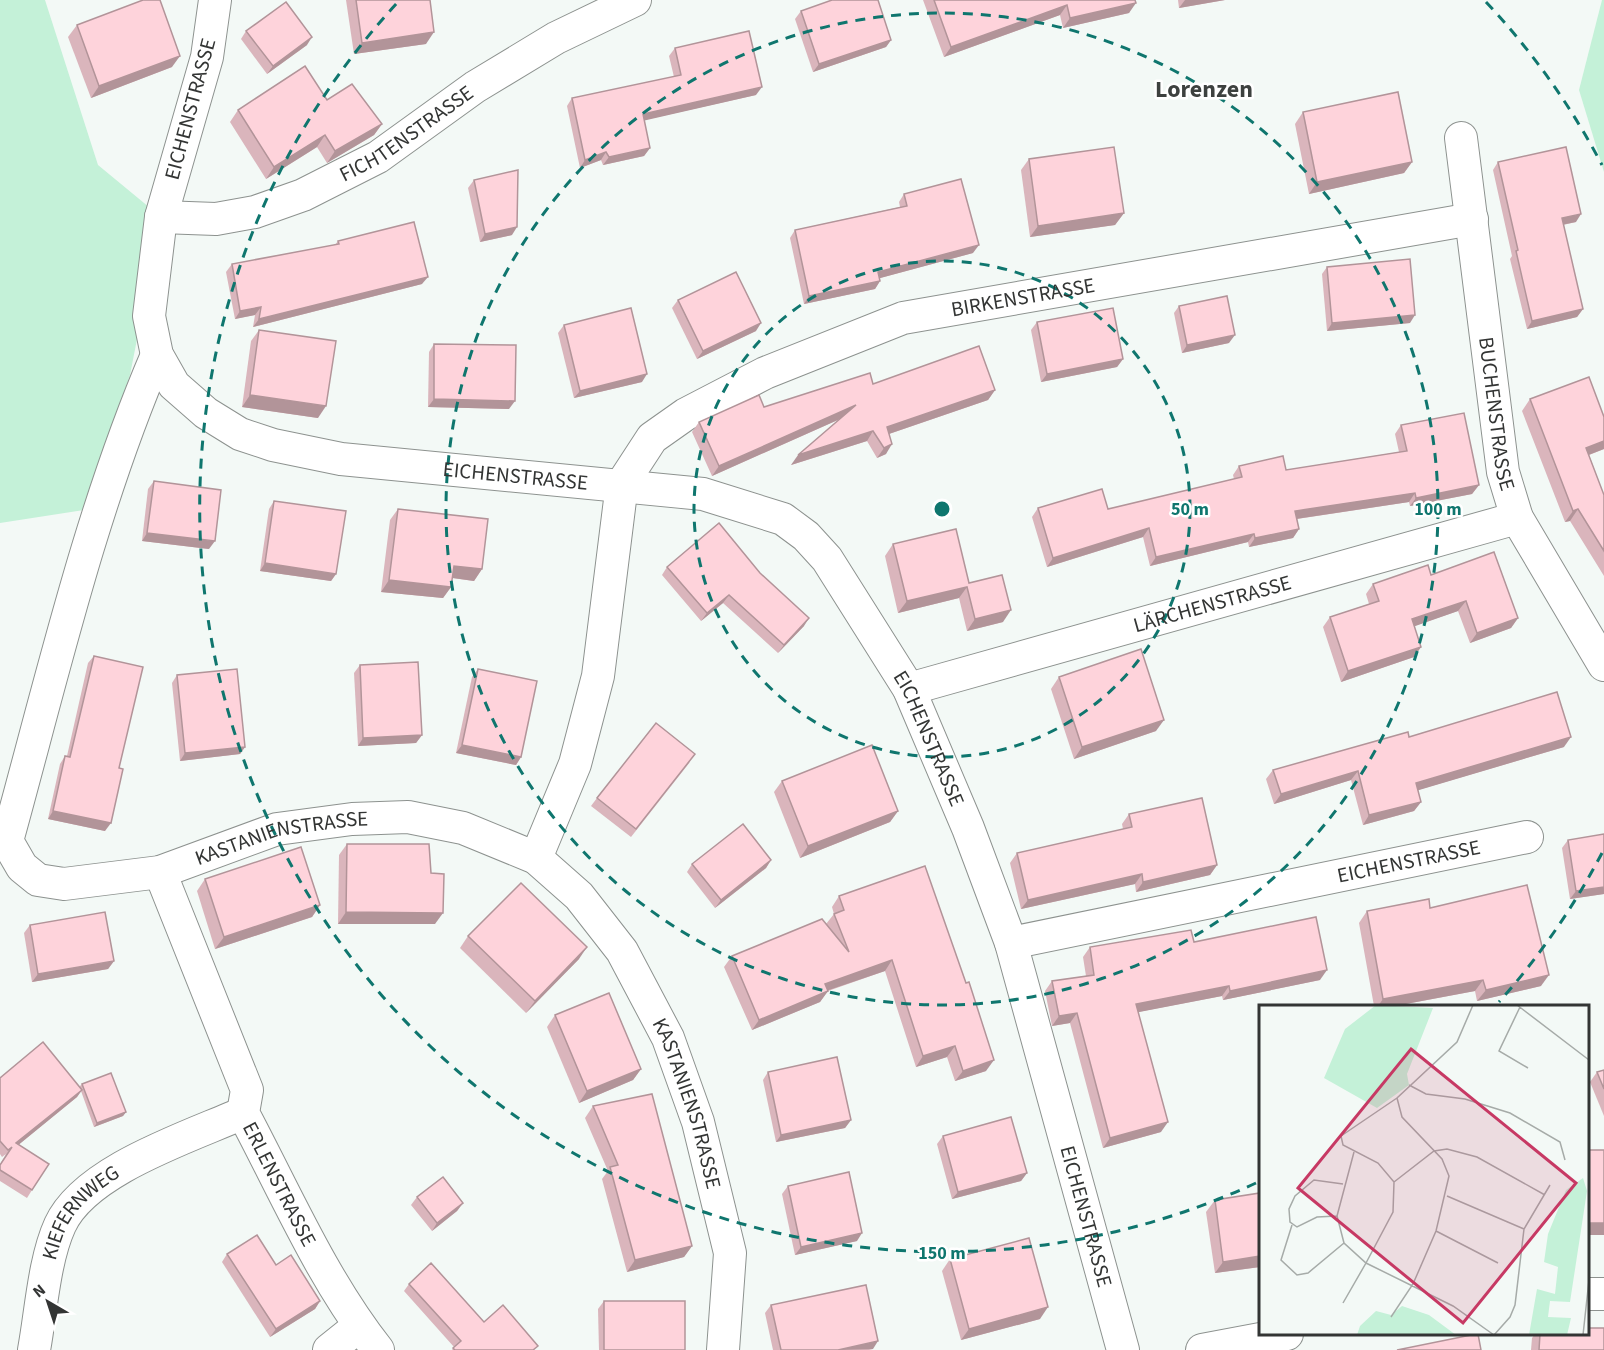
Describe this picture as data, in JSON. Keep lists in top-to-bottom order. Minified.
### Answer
{"streets":{"street":["EICHENSTRASSE","FICHTENSTRASSE","BIRKENSTRASSE","BUCHENSTRASSE","LÄRCHENSTRASSE","KASTANIENSTRASSE","ERLENSTRASSE","KIEFERNWEG"]},"crossings":[["EICHENSTRASSE","FICHTENSTRASSE"],["EICHENSTRASSE","BIRKENSTRASSE"],["EICHENSTRASSE","LÄRCHENSTRASSE"],["EICHENSTRASSE","KASTANIENSTRASSE"],["BIRKENSTRASSE","BUCHENSTRASSE"],["BUCHENSTRASSE","LÄRCHENSTRASSE"],["KASTANIENSTRASSE","ERLENSTRASSE"],["ERLENSTRASSE","KIEFERNWEG"]],"districts":["Lorenzen"],"north":"top left","rings":["50 m","100 m","150 m"]}
